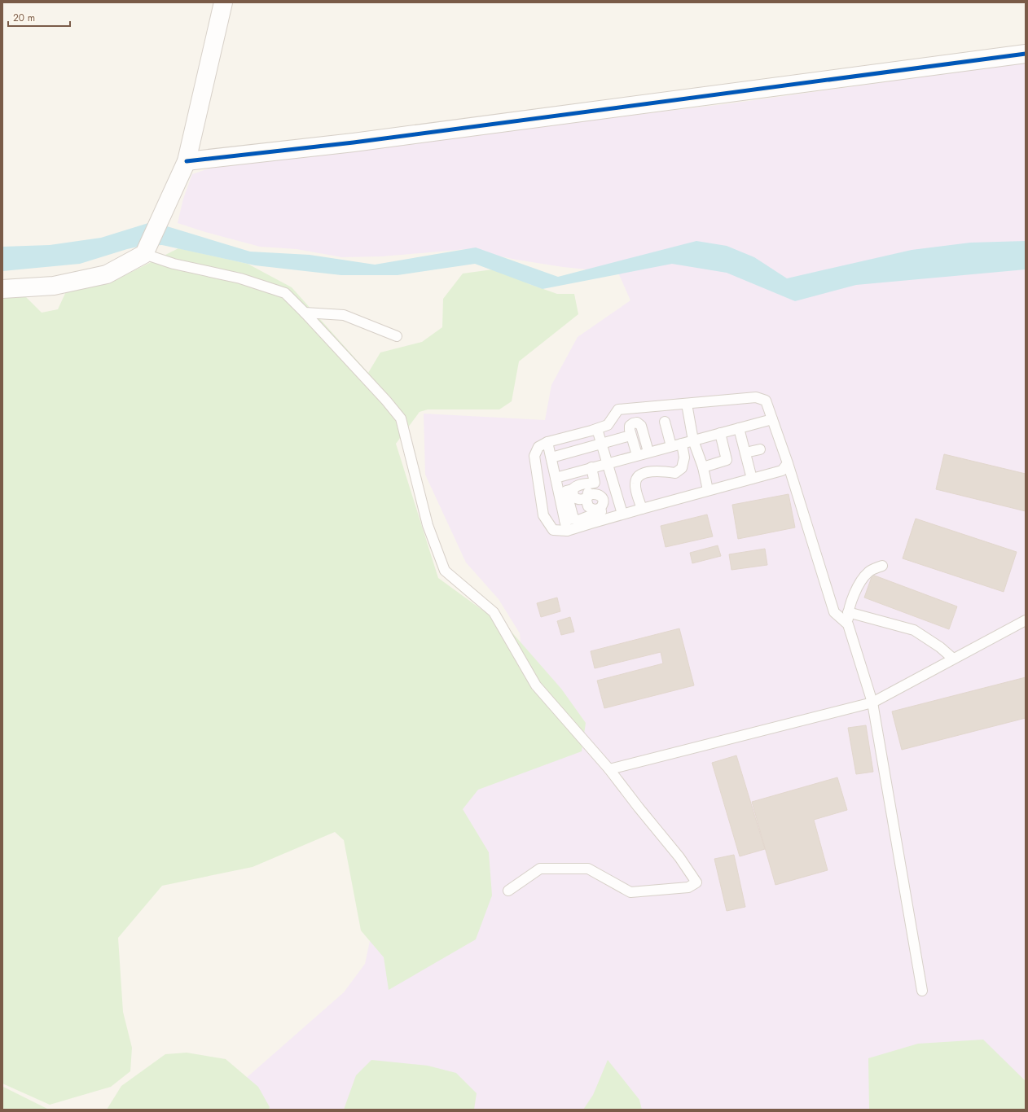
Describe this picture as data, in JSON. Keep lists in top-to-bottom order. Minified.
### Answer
{"scale_bar":"20 m"}
